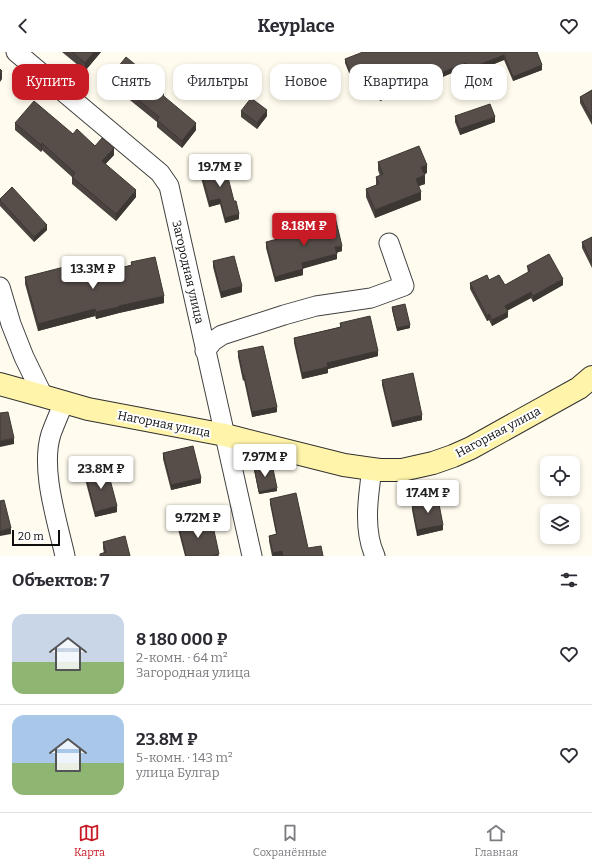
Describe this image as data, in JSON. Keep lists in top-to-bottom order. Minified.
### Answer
{"streets":{"street":["Загородная улица","Нагорная улица"]},"crossings":[["Загородная улица","Нагорная улица"]],"scale_bar":"20 m","page":{"header":"Keyplace","chip":["Купить","Снять","Фильтры","Новое","Квартира","Дом"],"price":["19.7M ₽","8.18M ₽","13.3M ₽","7.97M ₽","23.8M ₽","17.4M ₽","9.72M ₽"],"scale":"20 m","heading":"Объектов: 7","list":[{"name":"8 180 000 ₽","note":"2-комн. · 64 m² · Загородная улица"},{"name":"23.8M ₽","note":"5-комн. · 143 m² · улица Булгар"}],"tabs":["Карта","Сохранённые","Главная"]}}
